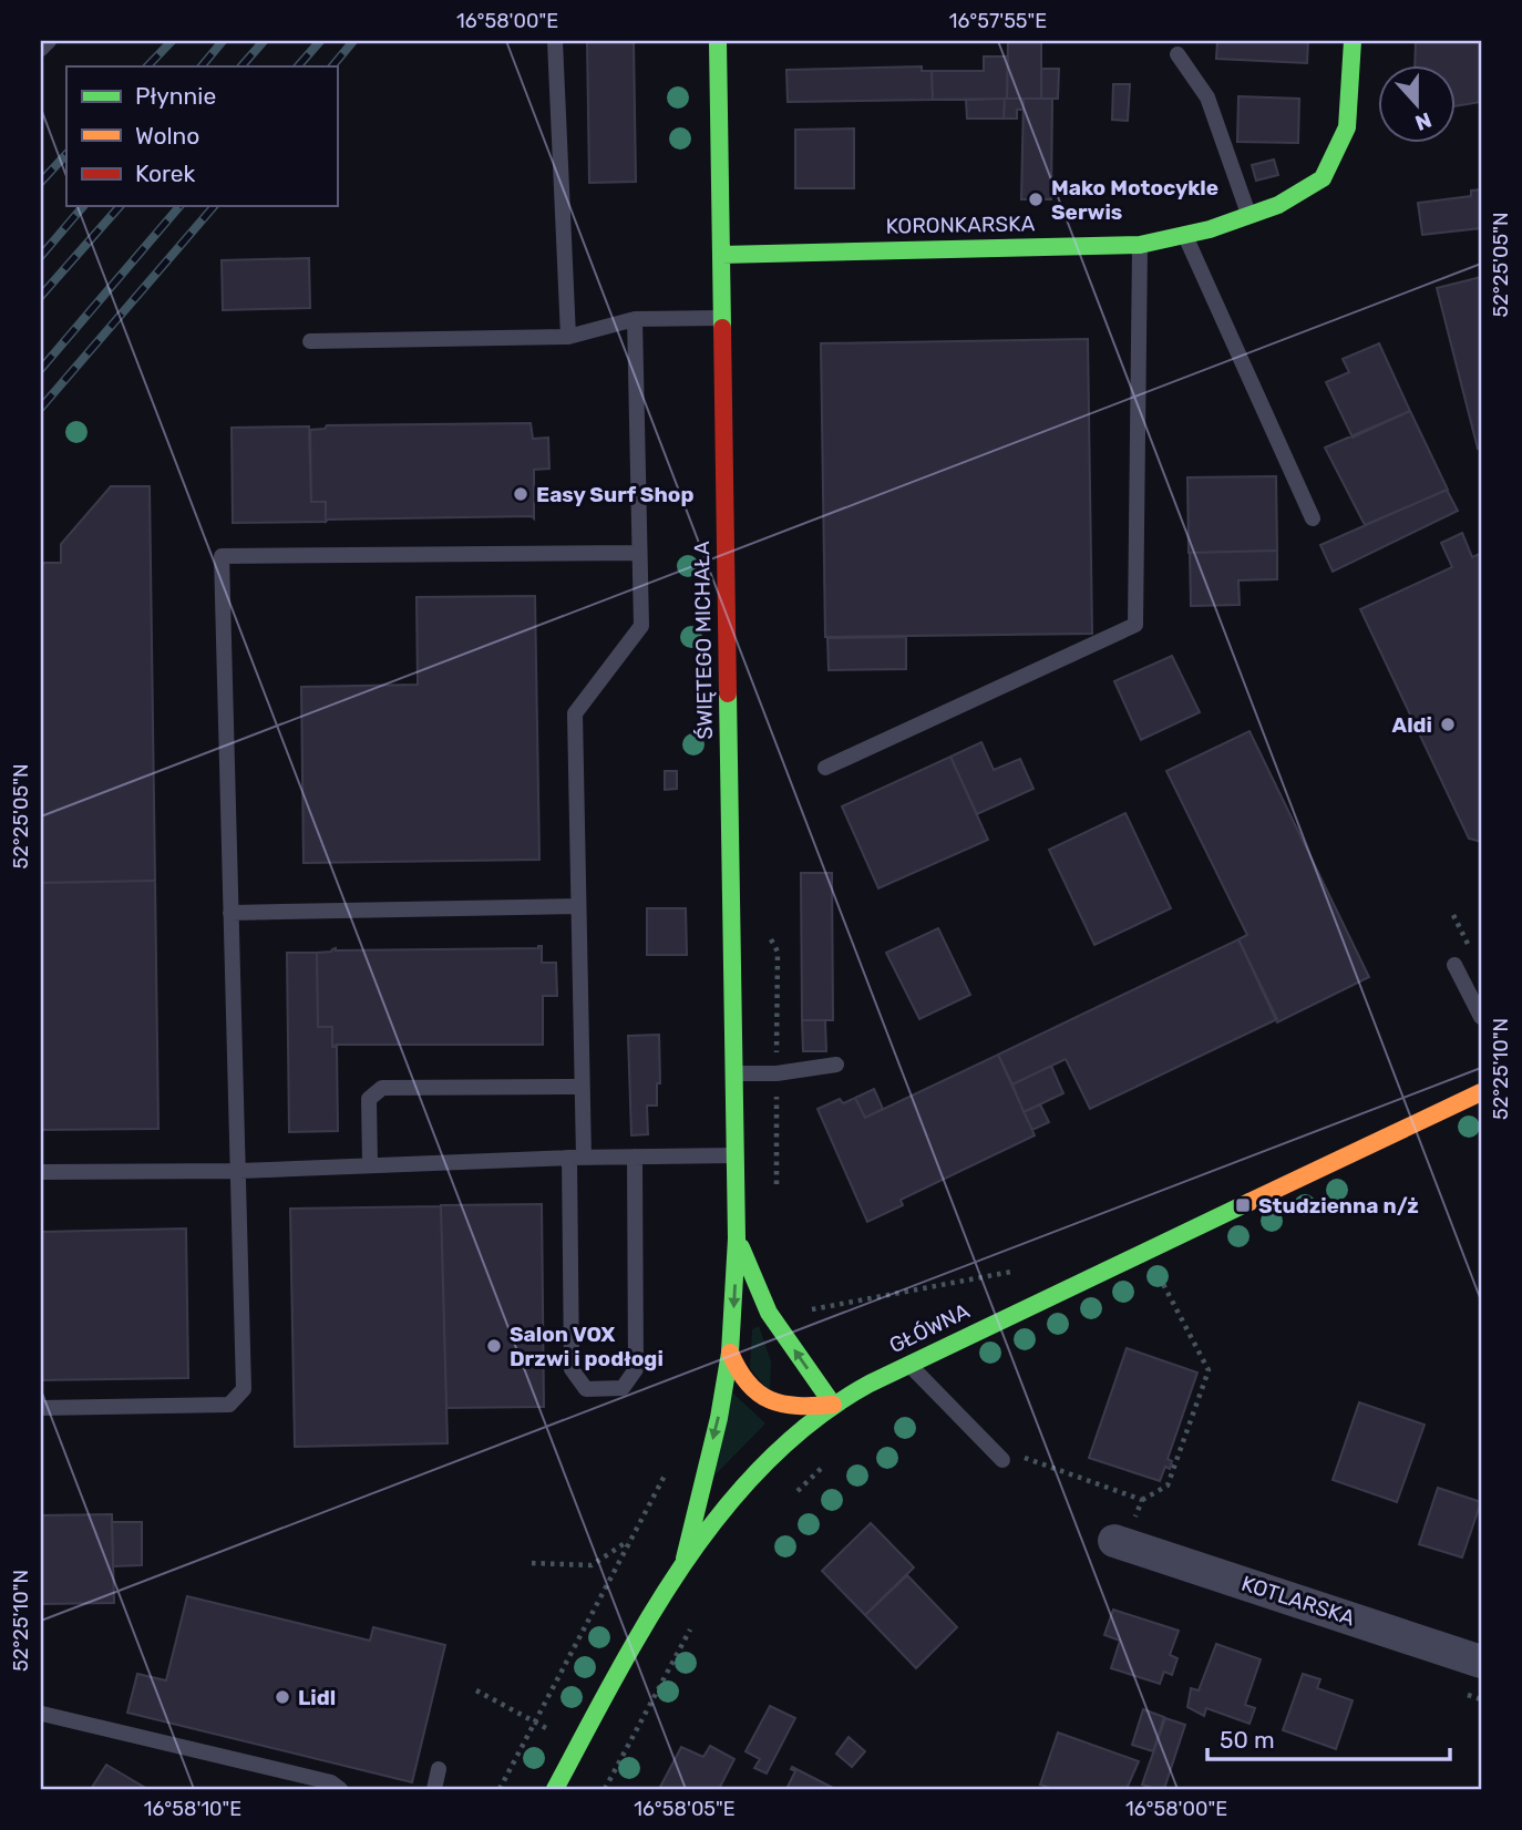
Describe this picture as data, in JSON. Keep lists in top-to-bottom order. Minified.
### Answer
{"streets":{"street":["KORONKARSKA","ŚWIĘTEGO MICHAŁA","GŁÓWNA","KOTLARSKA"]},"crossings":[["KORONKARSKA","ŚWIĘTEGO MICHAŁA"],["ŚWIĘTEGO MICHAŁA","GŁÓWNA"]],"places":{"other":["Mako Motocykle Serwis","Easy Surf Shop","Aldi","Salon VOX Drzwi i podłogi","Lidl"],"transit":["Studzienna n/ż"]},"legend":["Płynnie","Wolno","Korek"],"scale_bar":"50 m","north":"bottom","coordinates":["16°58'00\"E","16°57'55\"E","52°25'05\"N","52°25'10\"N","16°58'10\"E","16°58'05\"E"]}
